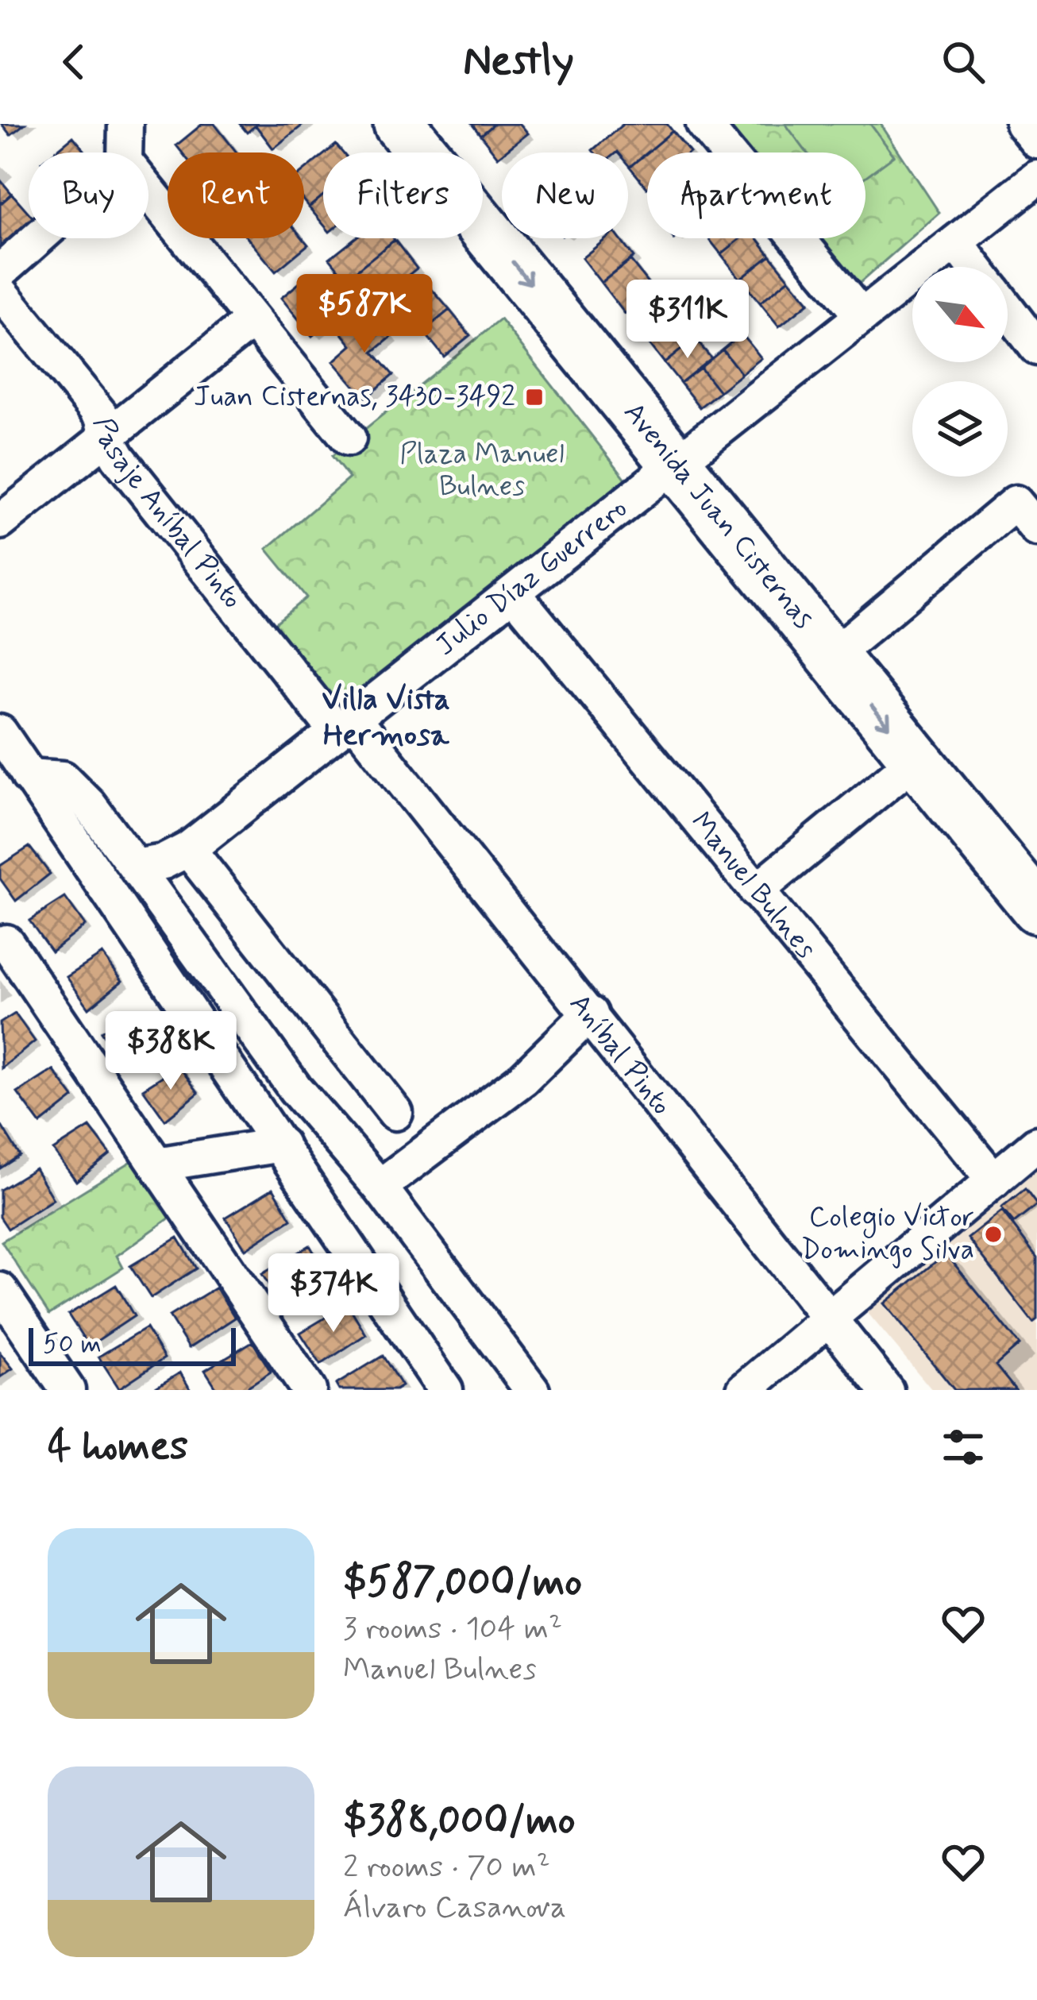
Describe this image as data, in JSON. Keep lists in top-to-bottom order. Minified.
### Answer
{"streets":{"main road":["Avenida Juan Cisternas"],"street":["Pasaje Aníbal Pinto","Julio Díaz Guerrero","Manuel Bulnes","Aníbal Pinto"]},"crossings":[["Pasaje Aníbal Pinto","Julio Díaz Guerrero"],["Pasaje Aníbal Pinto","Aníbal Pinto"],["Avenida Juan Cisternas","Julio Díaz Guerrero"],["Julio Díaz Guerrero","Manuel Bulnes"],["Julio Díaz Guerrero","Aníbal Pinto"]],"one_way":["Avenida Juan Cisternas"],"districts":["Villa Vista Hermosa"],"parks":["Plaza Manuel Bulnes"],"places":{"transit":["Juan Cisternas, 3430-3492"],"other":["Colegio Victor Domingo Silva"]},"scale_bar":"50 m","north":"bottom right","page":{"header":"Nestly","chip":["Buy","Rent","Filters","New","Apartment"],"price":["$587K","$311K","$388K","$374K"],"scale":"50 m","heading":"4 homes","list":[{"name":"$587,000/mo","note":"3 rooms · 104 m² · Manuel Bulnes"},{"name":"$388,000/mo","note":"2 rooms · 70 m² · Álvaro Casanova"}]}}
